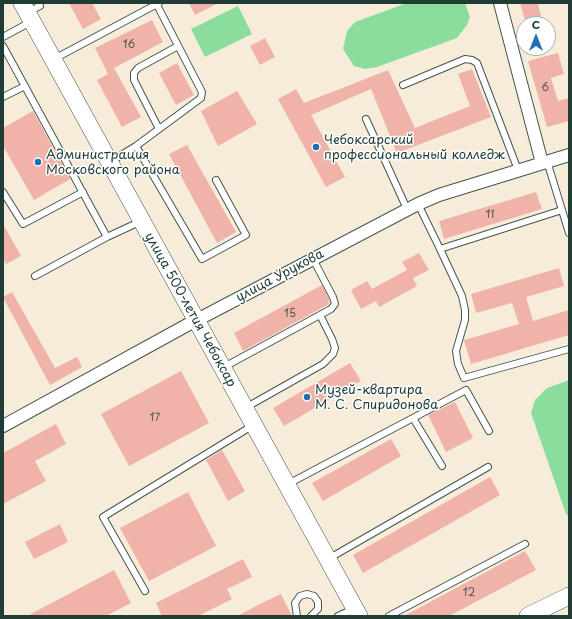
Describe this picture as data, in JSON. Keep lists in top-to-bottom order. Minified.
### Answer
{"streets":{"street":["улица Урукова","улица 500-летия Чебоксар"]},"crossings":[["улица Урукова","улица 500-летия Чебоксар"]],"places":["Чебоксарский профессиональный колледж","Администрация Московского района","Музей-квартира М. С. Спиридонова"],"house_numbers":["16","6","11","15","17","12"],"north":"top"}
